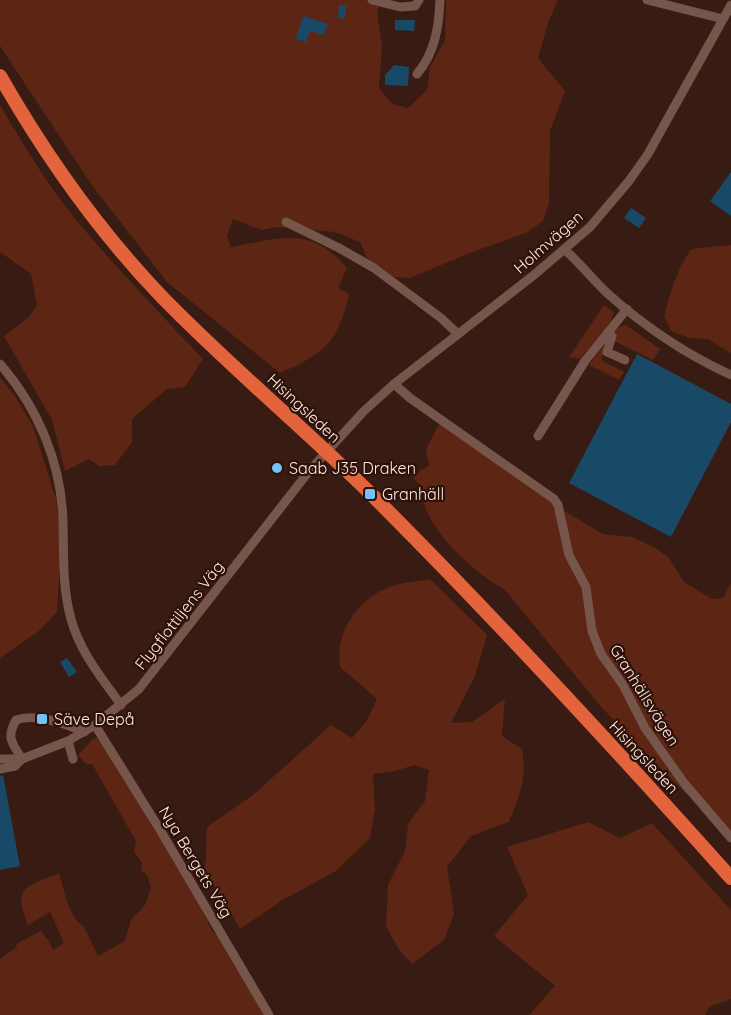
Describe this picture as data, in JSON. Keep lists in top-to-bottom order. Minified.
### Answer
{"streets":{"highway":["Hisingsleden"],"street":["Holmvägen","Flygflottiljens Väg","Granhällsvägen","Nya Bergets Väg"]},"crossings":[["Holmvägen","Hisingsleden"],["Holmvägen","Flygflottiljens Väg"],["Holmvägen","Granhällsvägen"],["Hisingsleden","Flygflottiljens Väg"],["Flygflottiljens Väg","Nya Bergets Väg"]],"places":{"other":["Saab J35 Draken"],"transit":["Granhäll","Säve Depå"]}}
